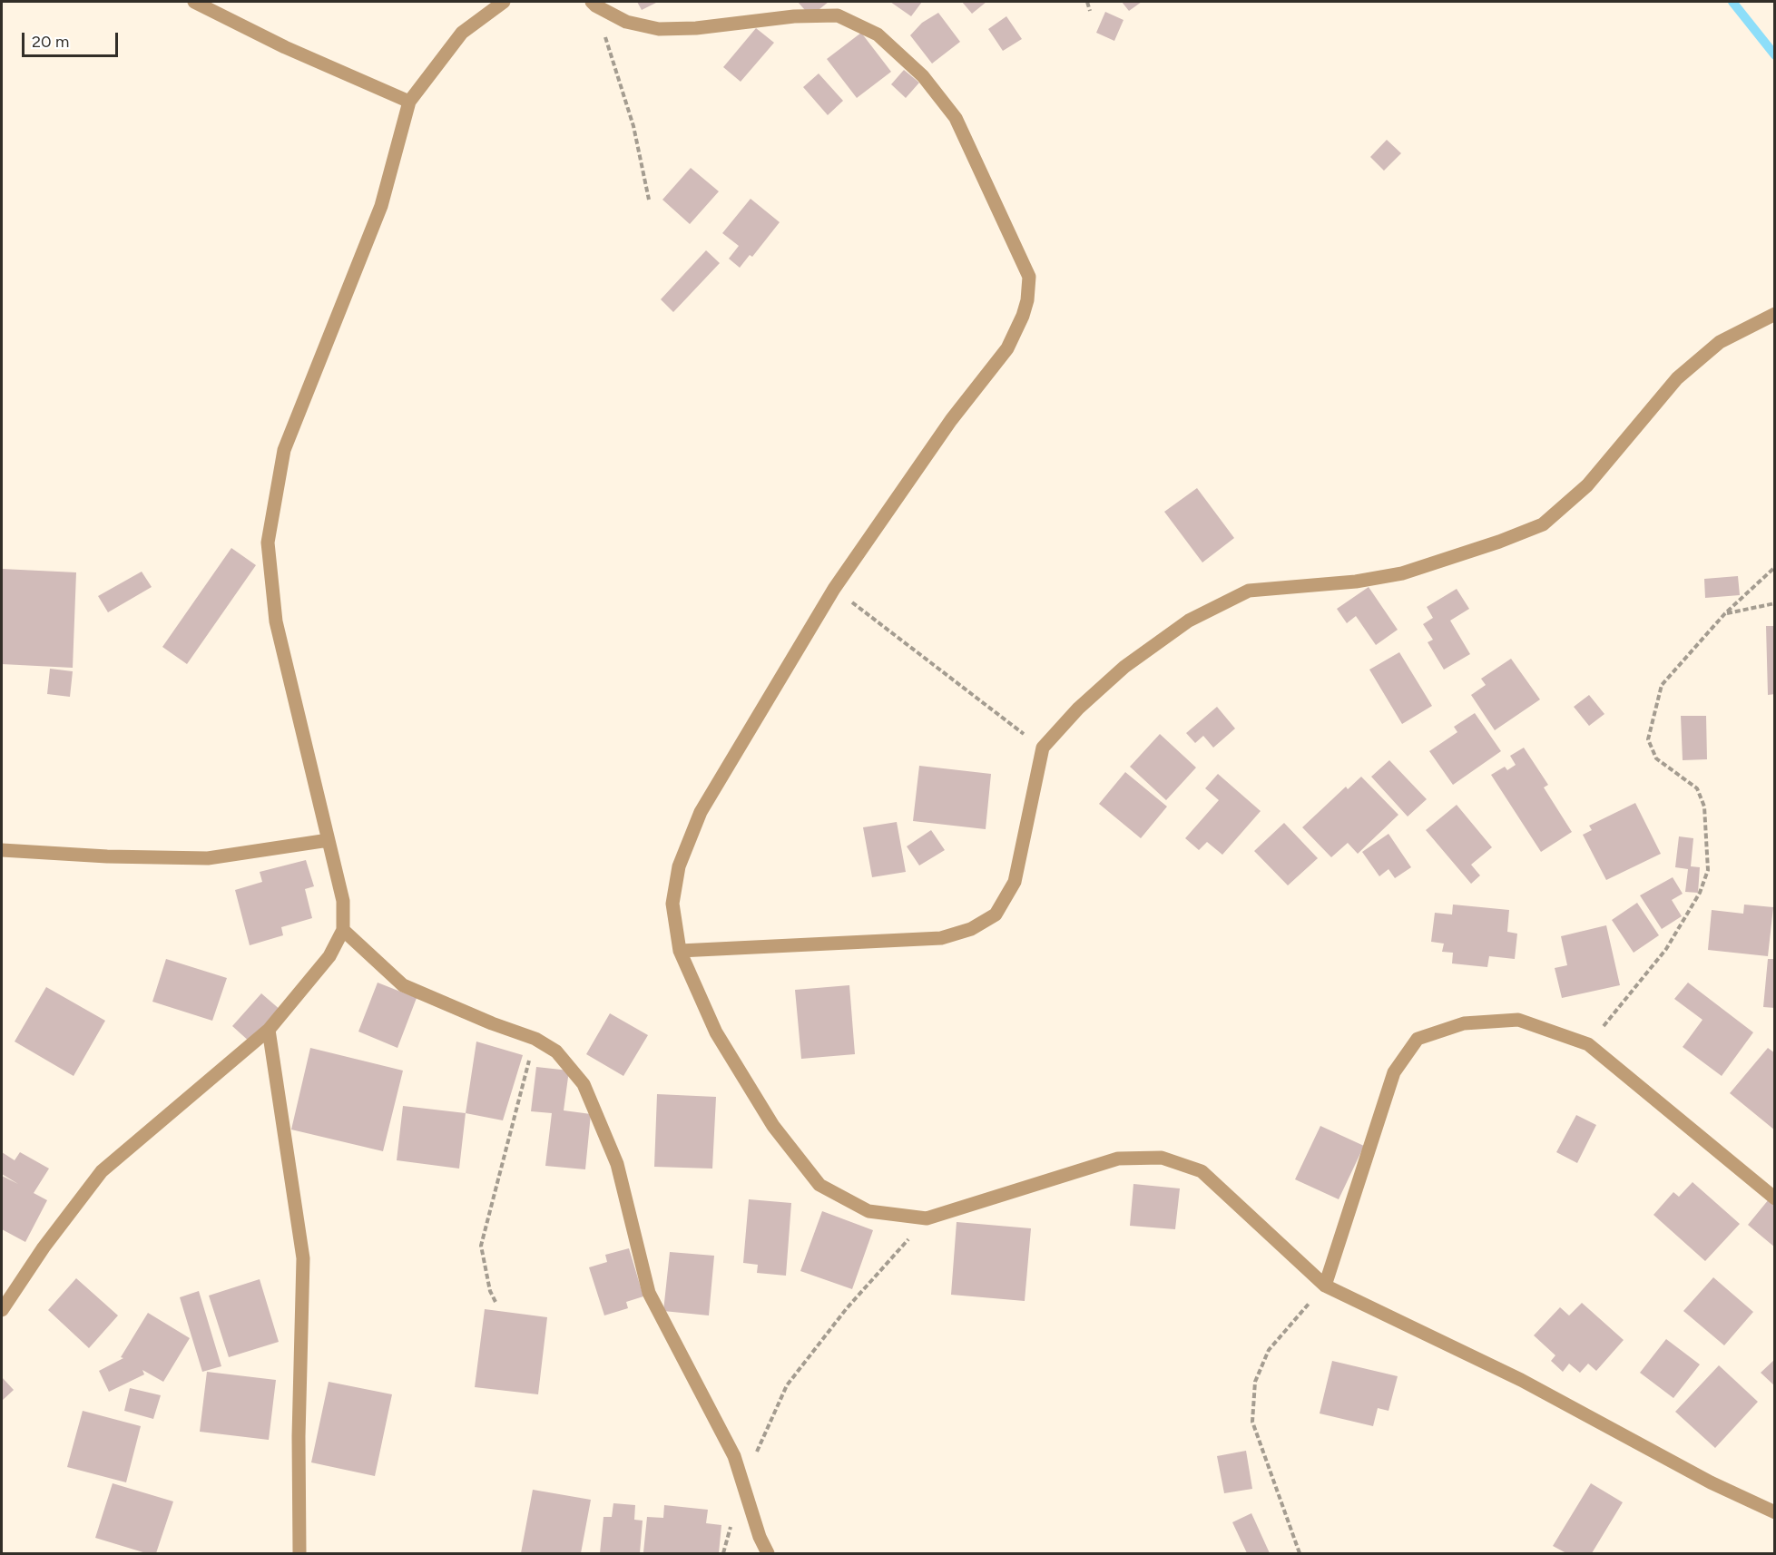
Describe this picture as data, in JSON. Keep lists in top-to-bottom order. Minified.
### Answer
{"scale_bar":"20 m"}
